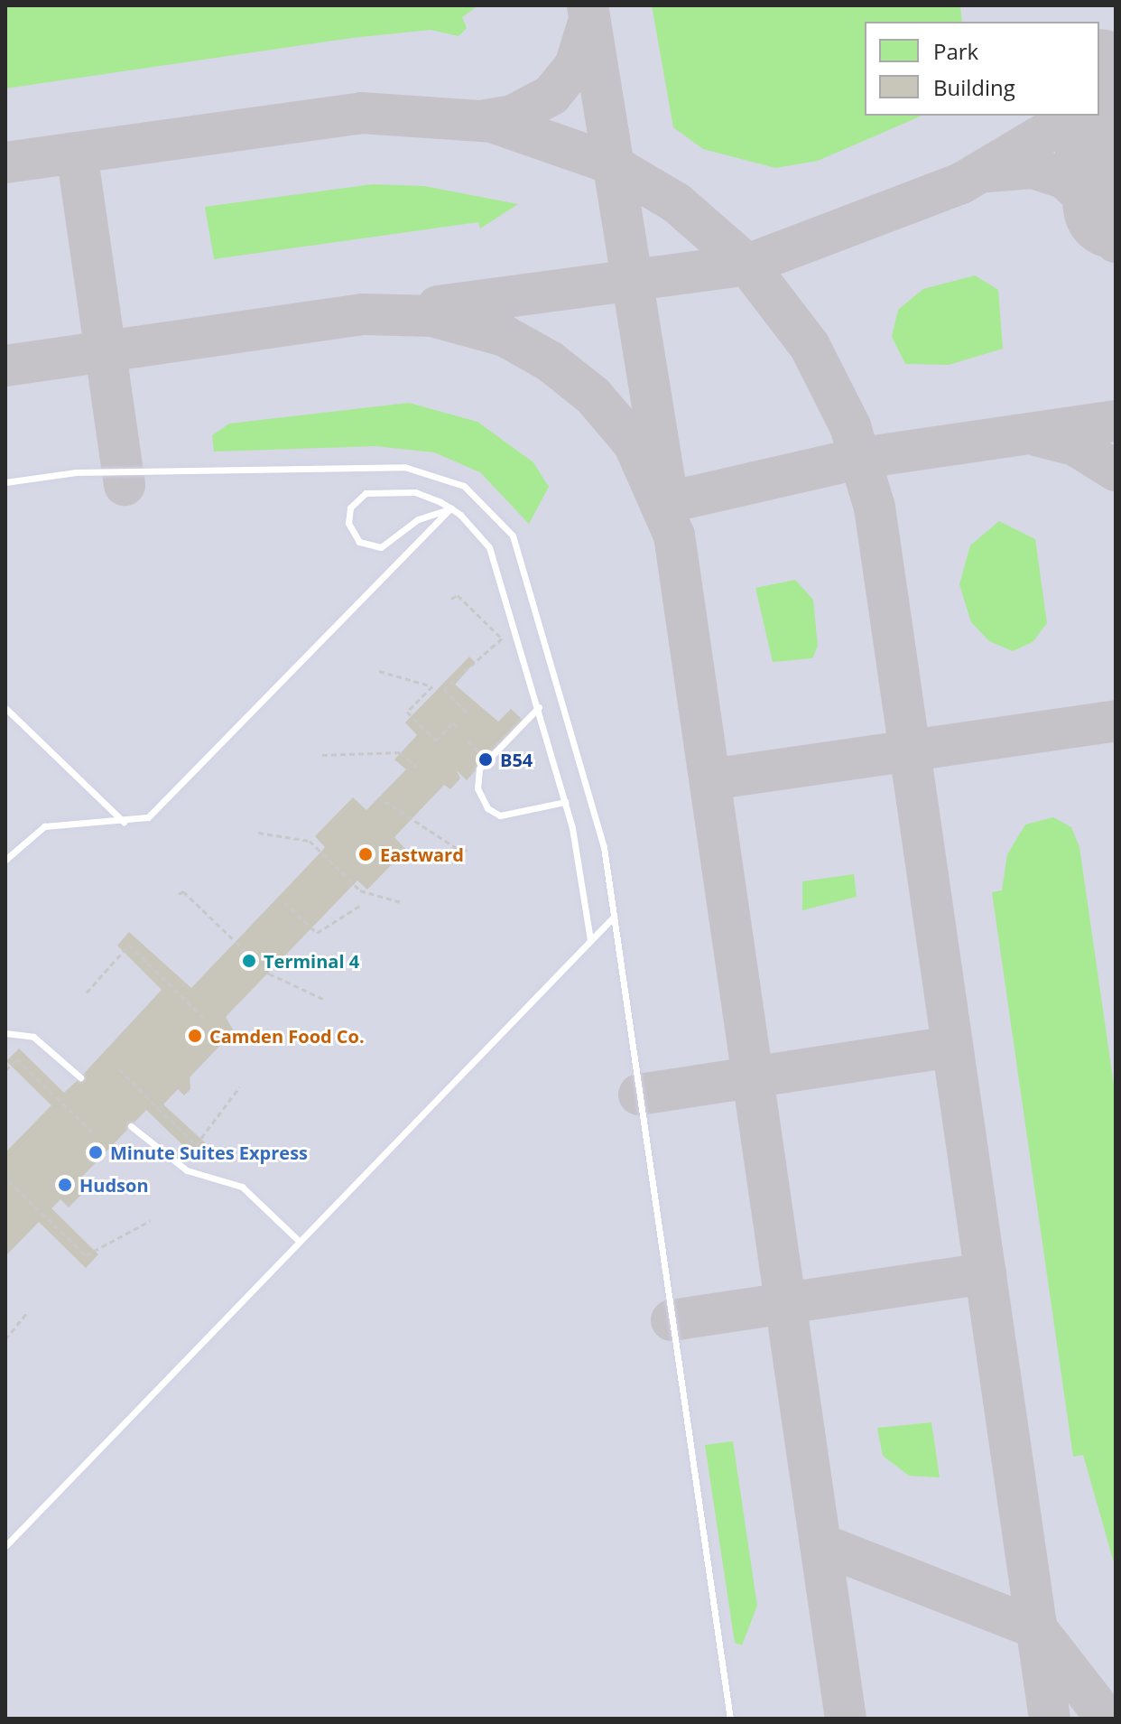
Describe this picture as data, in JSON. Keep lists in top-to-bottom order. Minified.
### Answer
{"places":["B54","Eastward","Terminal 4","Camden Food Co.","Minute Suites Express","Hudson"],"legend":["Park","Building"]}
